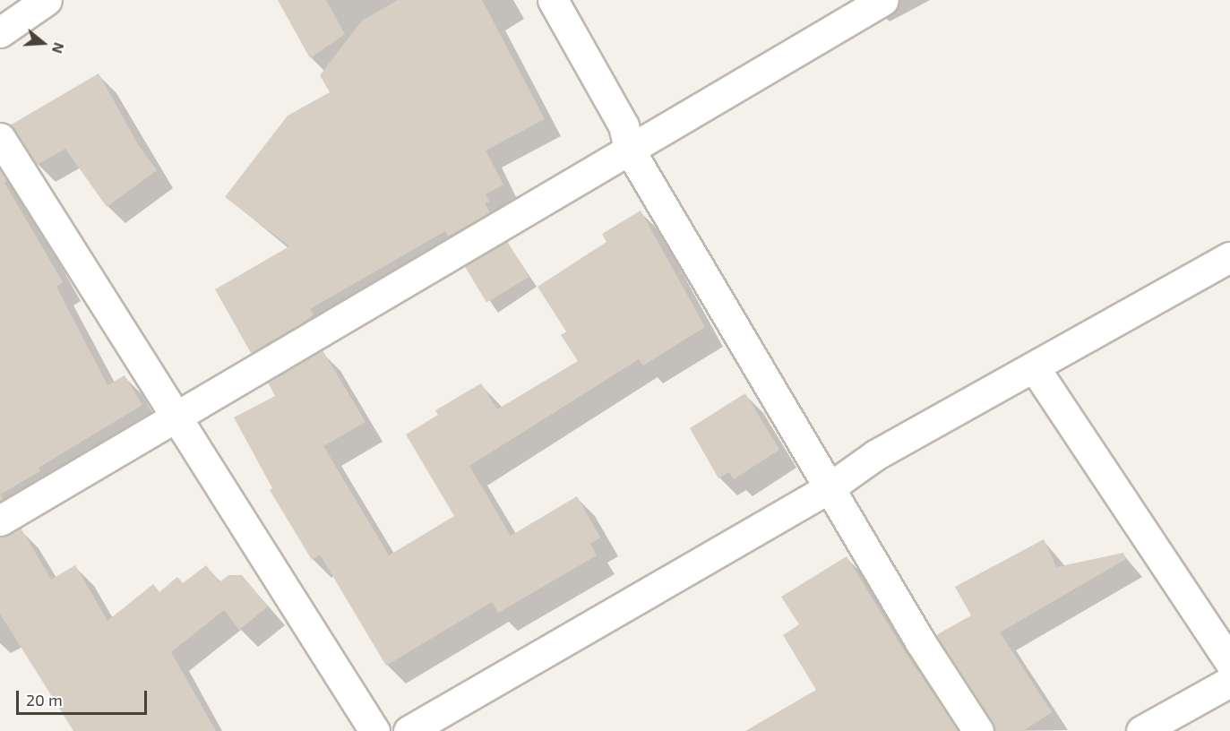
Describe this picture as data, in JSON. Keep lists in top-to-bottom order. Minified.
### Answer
{"scale_bar":"20 m","north":"right"}
